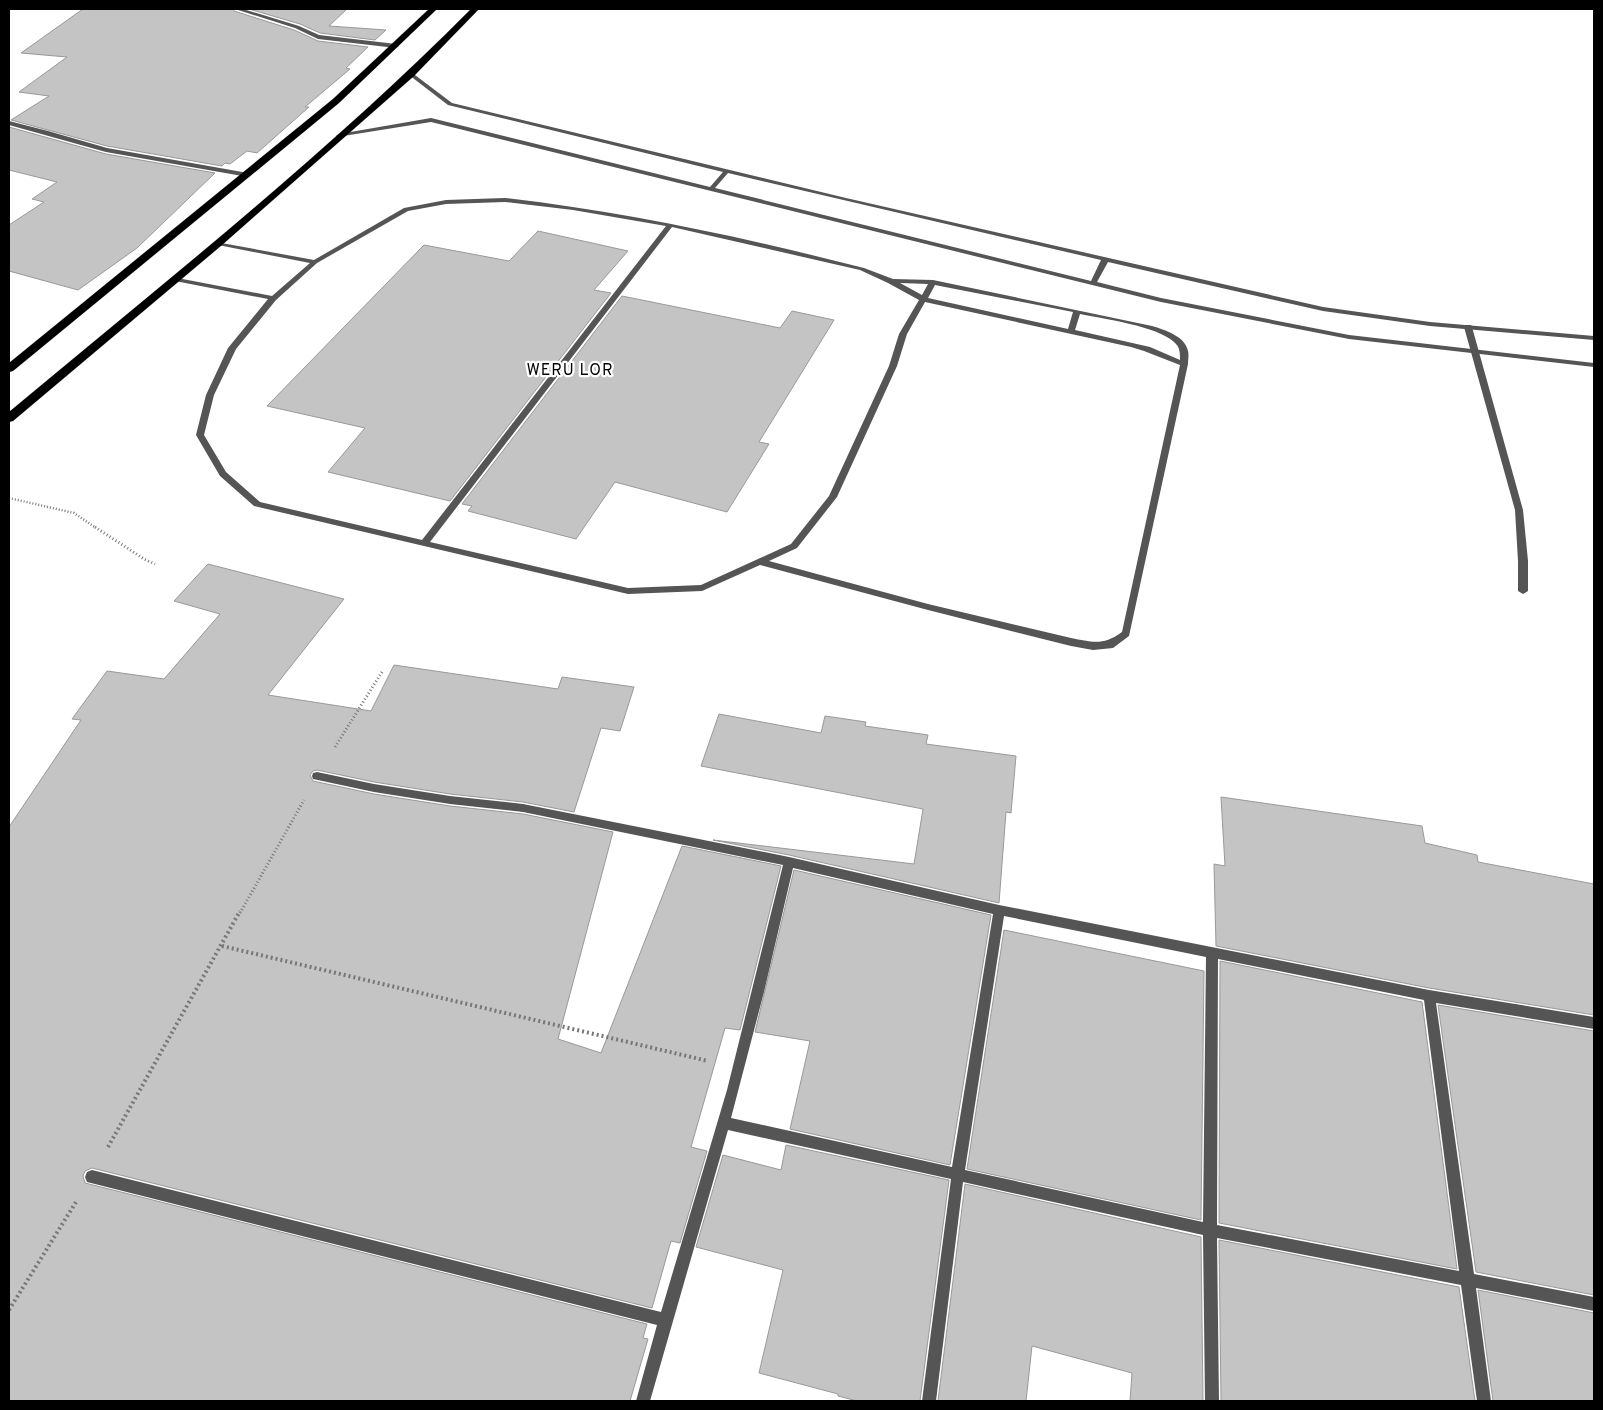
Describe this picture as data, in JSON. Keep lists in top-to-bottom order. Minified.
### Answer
{"districts":["WERU LOR"]}
